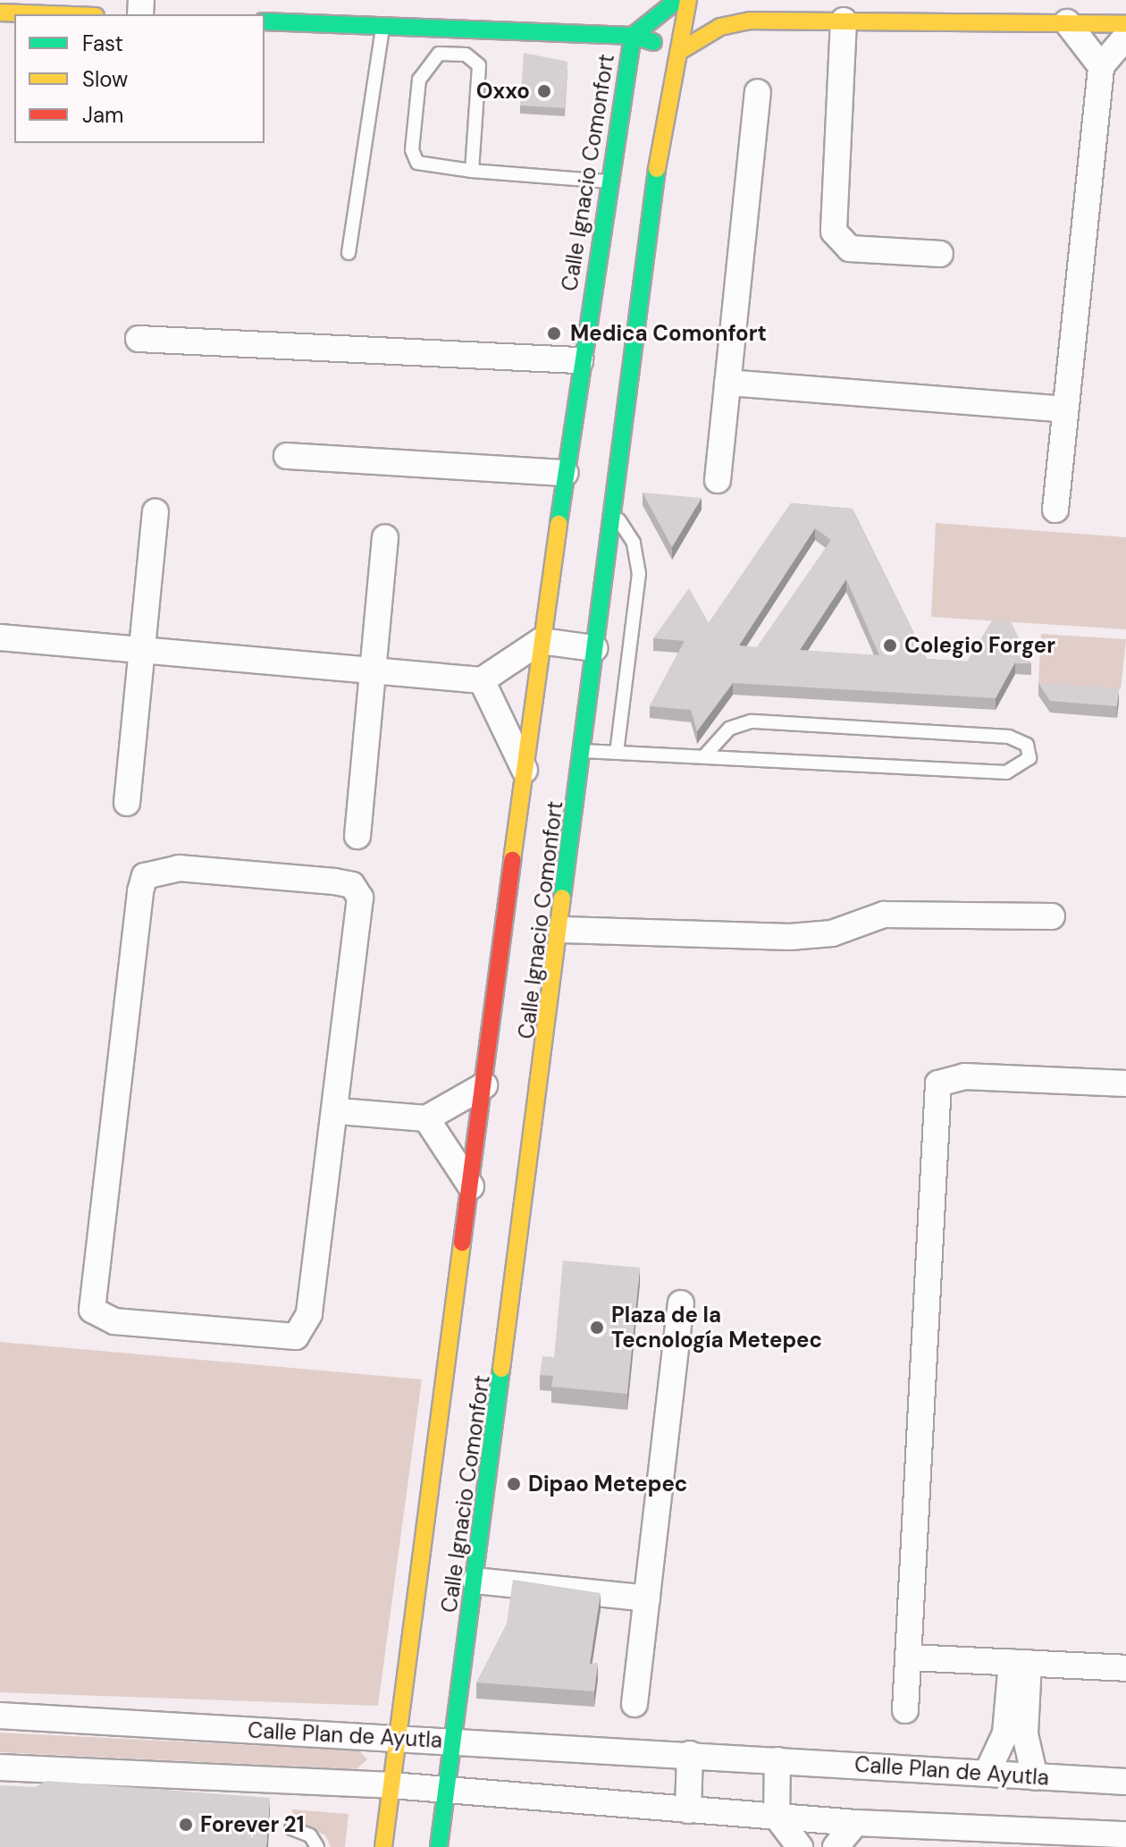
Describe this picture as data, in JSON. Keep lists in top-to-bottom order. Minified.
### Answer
{"streets":{"main road":["Calle Ignacio Comonfort"],"street":["Calle Plan de Ayutla"]},"crossings":[["Calle Ignacio Comonfort","Calle Plan de Ayutla"]],"places":["Oxxo","Medica Comonfort","Colegio Forger","Plaza de la Tecnología Metepec","Dipao Metepec","Forever 21"],"legend":["Fast","Slow","Jam"]}
